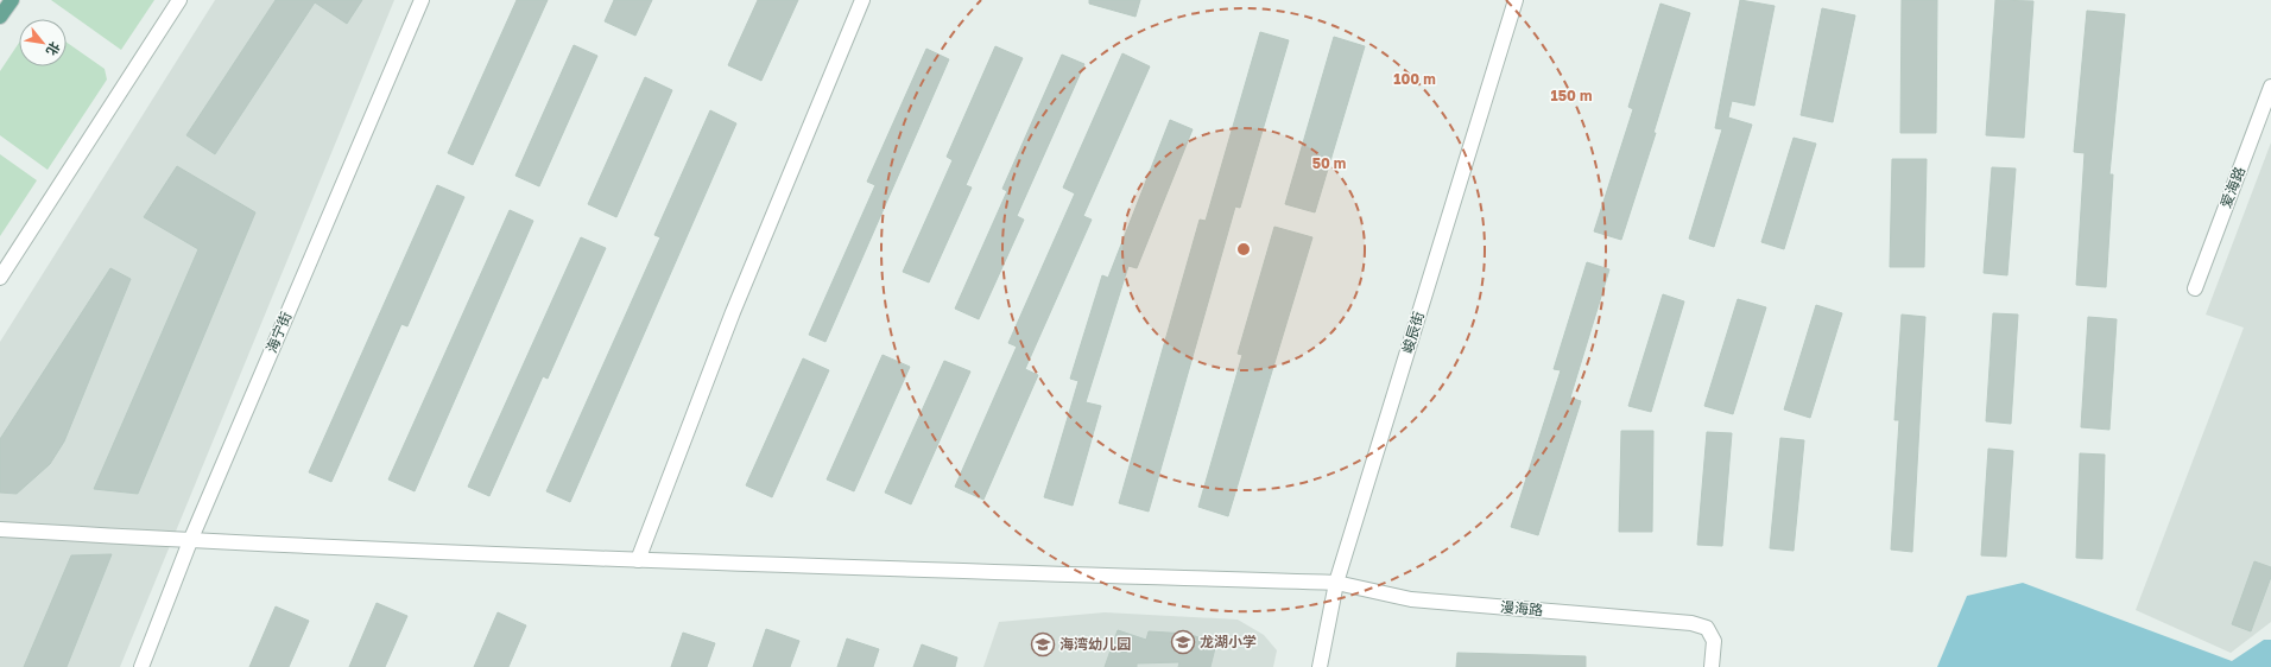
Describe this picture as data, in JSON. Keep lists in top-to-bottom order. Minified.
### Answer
{"streets":{"street":["爱海路","海宁街","峻辰街","漫海路"]},"crossings":[["海宁街","漫海路"],["峻辰街","漫海路"]],"places":{"school or university":["龙湖小学","海湾幼儿园"]},"north":"bottom right","rings":["100 m","150 m","50 m"]}
